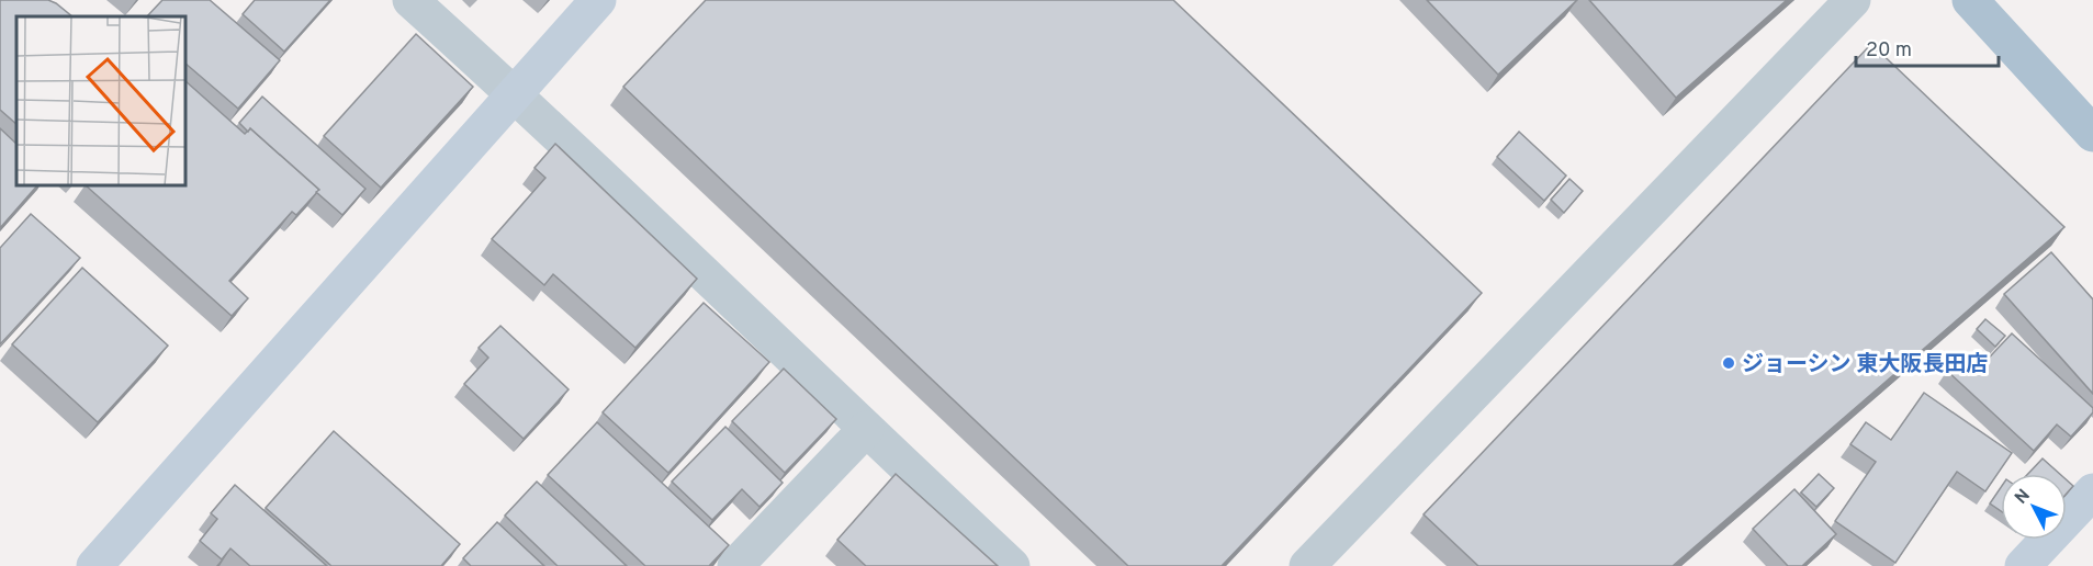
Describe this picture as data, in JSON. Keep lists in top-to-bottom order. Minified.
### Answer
{"places":["ジョーシン 東大阪長田店"],"scale_bar":"20 m","north":"top left"}
